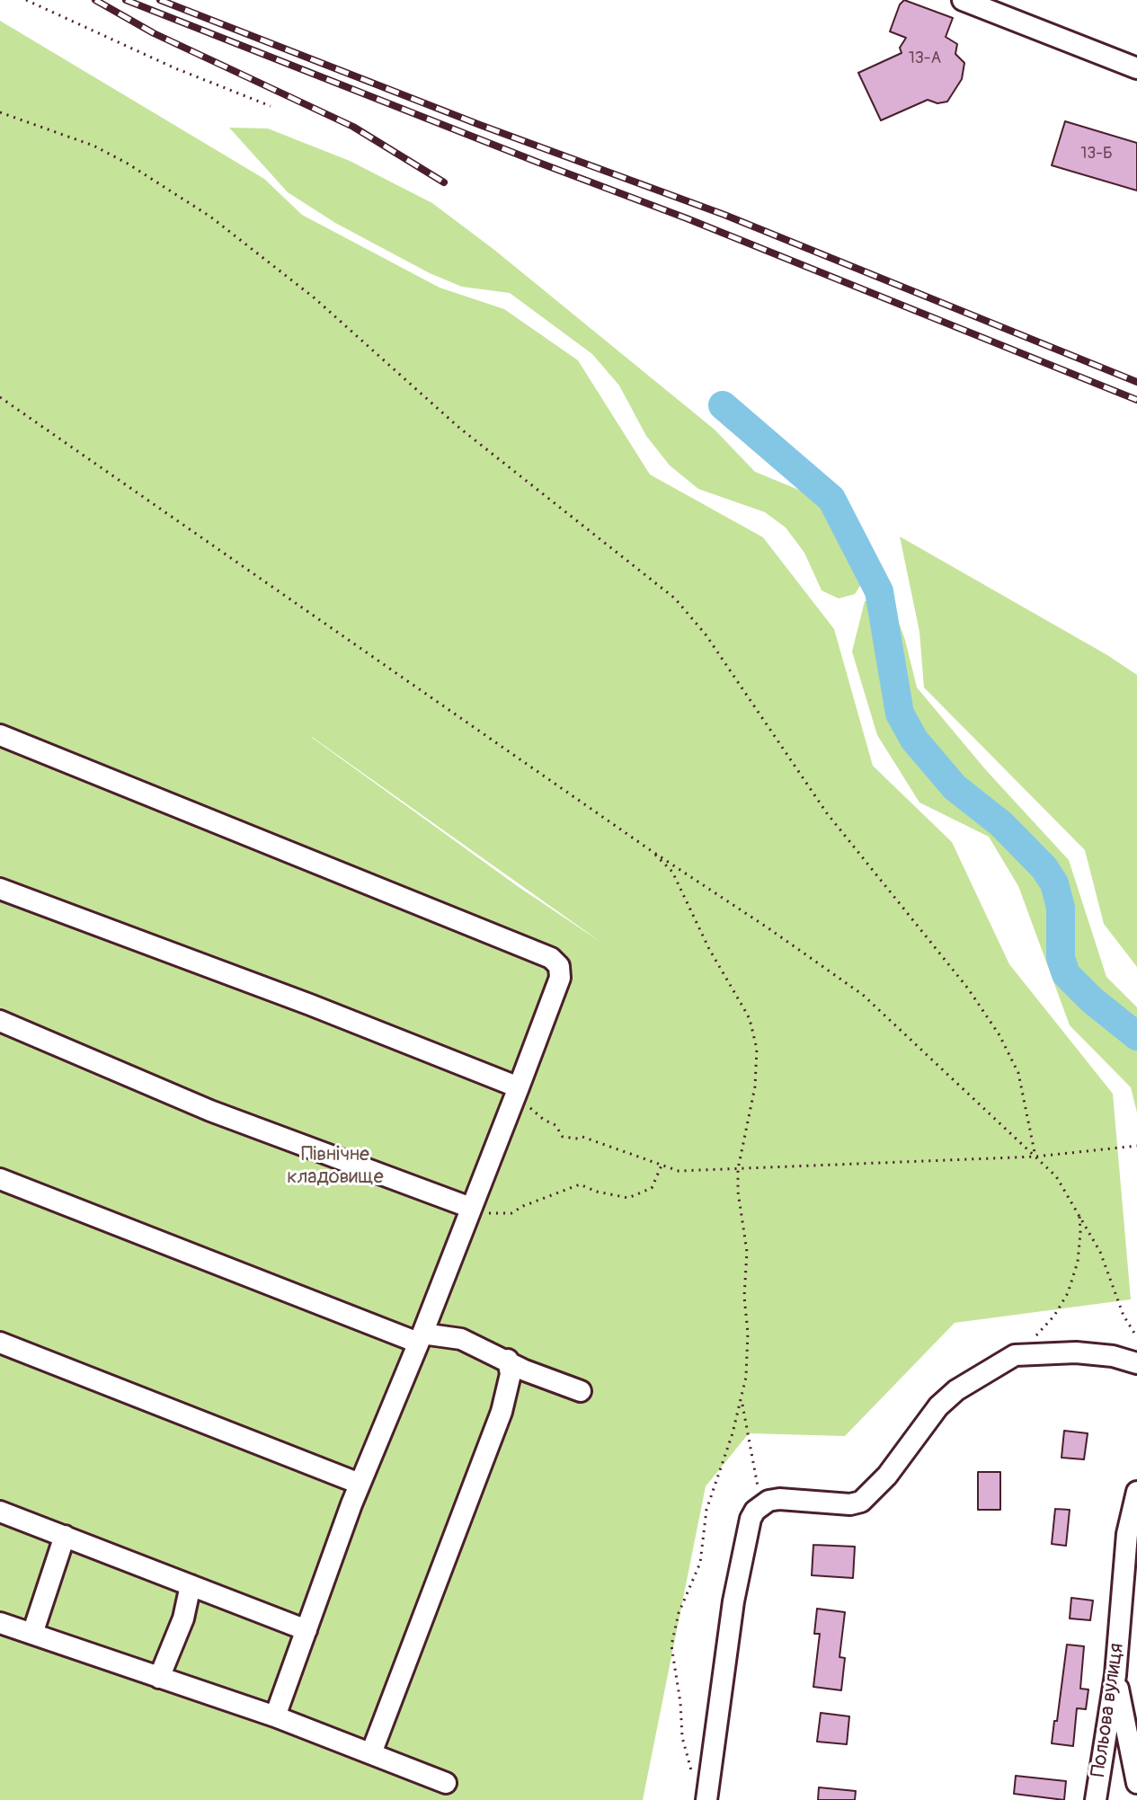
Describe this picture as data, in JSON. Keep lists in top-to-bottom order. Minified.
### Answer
{"streets":{"street":["Польова вулиця"]},"parks":["Північне кладовище"],"house_numbers":["13-А","13-Б"]}
